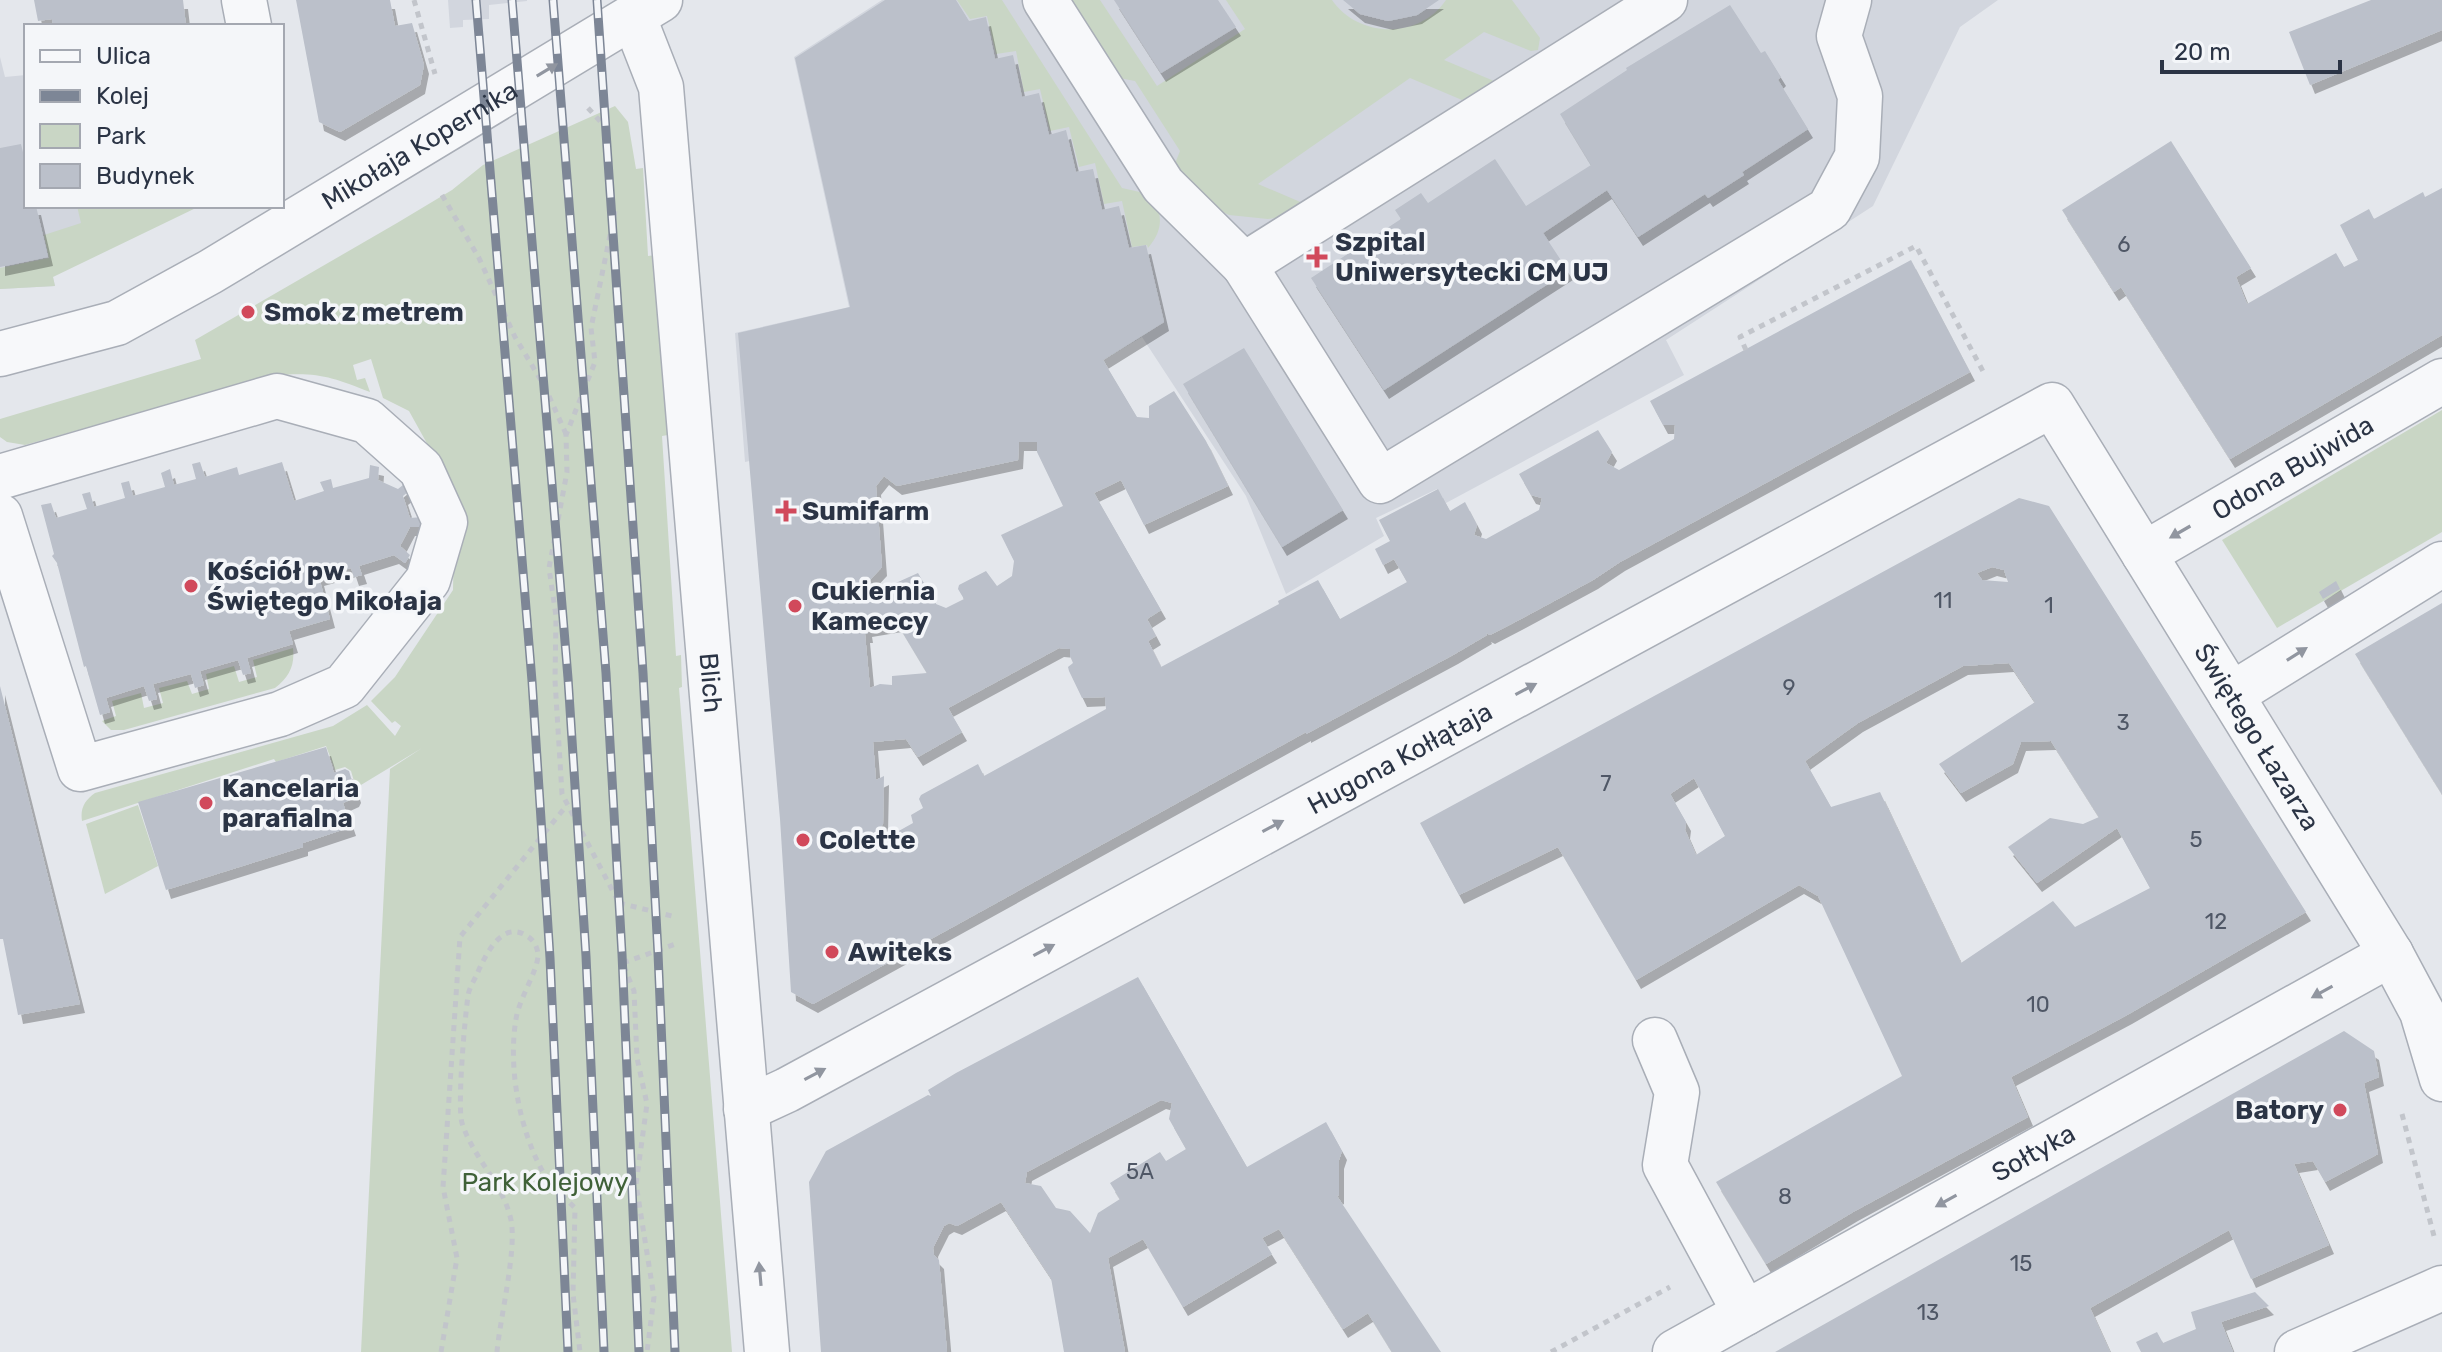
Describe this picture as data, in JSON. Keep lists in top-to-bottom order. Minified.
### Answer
{"streets":{"street":["Mikołaja Kopernika","Odona Bujwida","Blich","Świętego Łazarza","Hugona Kołłątaja","Sołtyka"]},"crossings":[["Mikołaja Kopernika","Blich"],["Odona Bujwida","Świętego Łazarza"],["Blich","Hugona Kołłątaja"],["Świętego Łazarza","Hugona Kołłątaja"],["Świętego Łazarza","Sołtyka"]],"one_way":["Mikołaja Kopernika","Hugona Kołłątaja","Sołtyka"],"parks":["Park Kolejowy"],"places":{"health":["Szpital Uniwersytecki CM UJ","Sumifarm"],"other":["Smok z metrem","Kościół pw. Świętego Mikołaja","Cukiernia Kameccy","Kancelaria parafialna","Colette","Awiteks","Batory"]},"house_numbers":["6","11","1","9","3","7","5","12","10","5A","8","15","13"],"legend":["Ulica","Kolej","Park","Budynek"],"scale_bar":"20 m"}
